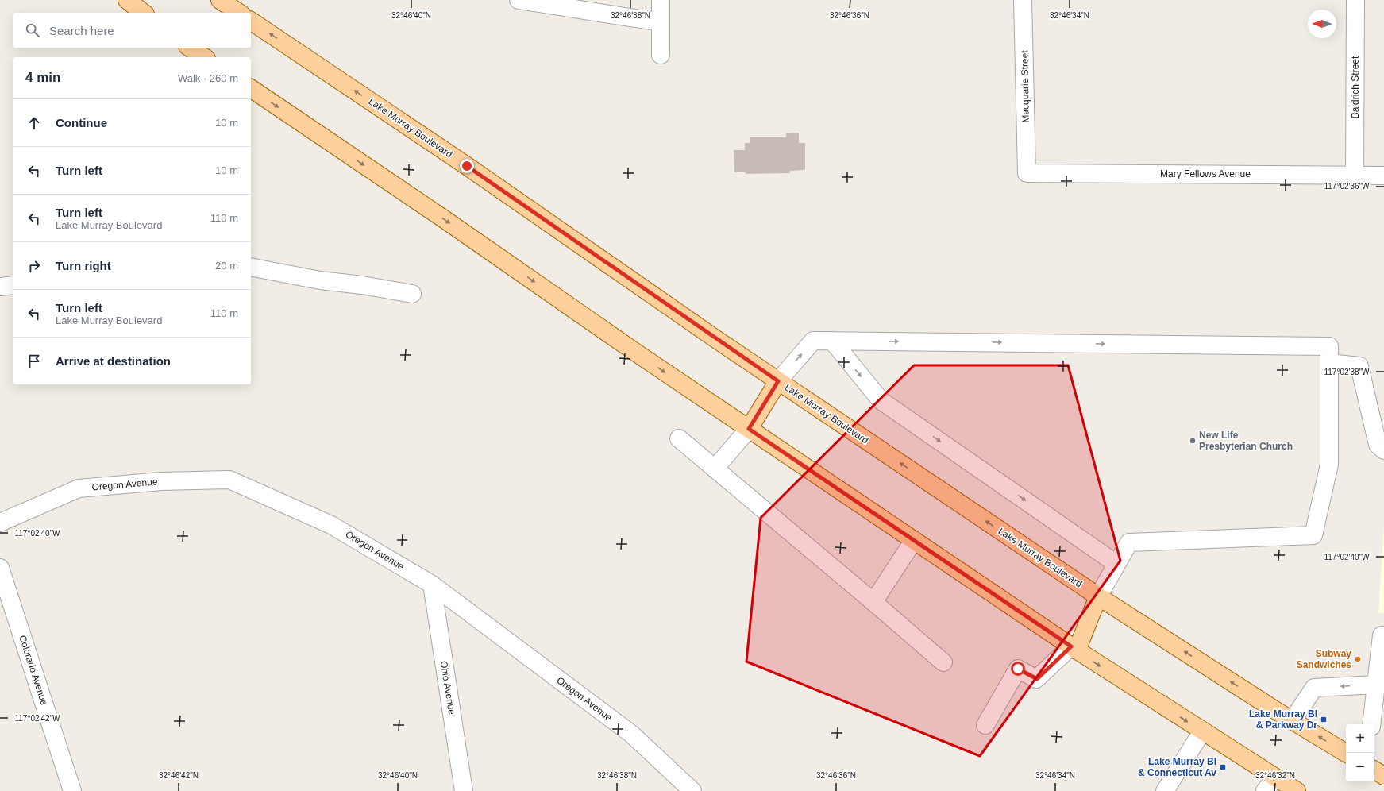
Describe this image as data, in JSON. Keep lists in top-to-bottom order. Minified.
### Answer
{"streets":{"main road":["Lake Murray Boulevard"],"street":["Macquarie Street","Baldrich Street","Mary Fellows Avenue","Oregon Avenue","Colorado Avenue","Ohio Avenue"]},"crossings":[["Macquarie Street","Mary Fellows Avenue"],["Baldrich Street","Mary Fellows Avenue"],["Oregon Avenue","Ohio Avenue"]],"places":{"other":["New Life Presbyterian Church","Subway Sandwiches"],"transit":["Lake Murray Bl & Parkway Dr","Lake Murray Bl & Connecticut Av"]},"north":"left","page":{"search":"Search here","heading":["4 min","Walk · 260 m"],"list":[["Continue","10 m"],["Turn left","10 m"],["Turn left","Lake Murray Boulevard","110 m"],["Turn right","20 m"],["Turn left","Lake Murray Boulevard","110 m"],"Arrive at destination"],"map_buttons":["+","−"]},"coordinates":["32°46'40\"N","32°46'38\"N","32°46'36\"N","32°46'34\"N","117°02'36\"W","117°02'38\"W","117°02'40\"W","117°02'42\"W","32°46'42\"N","32°46'32\"N"]}
